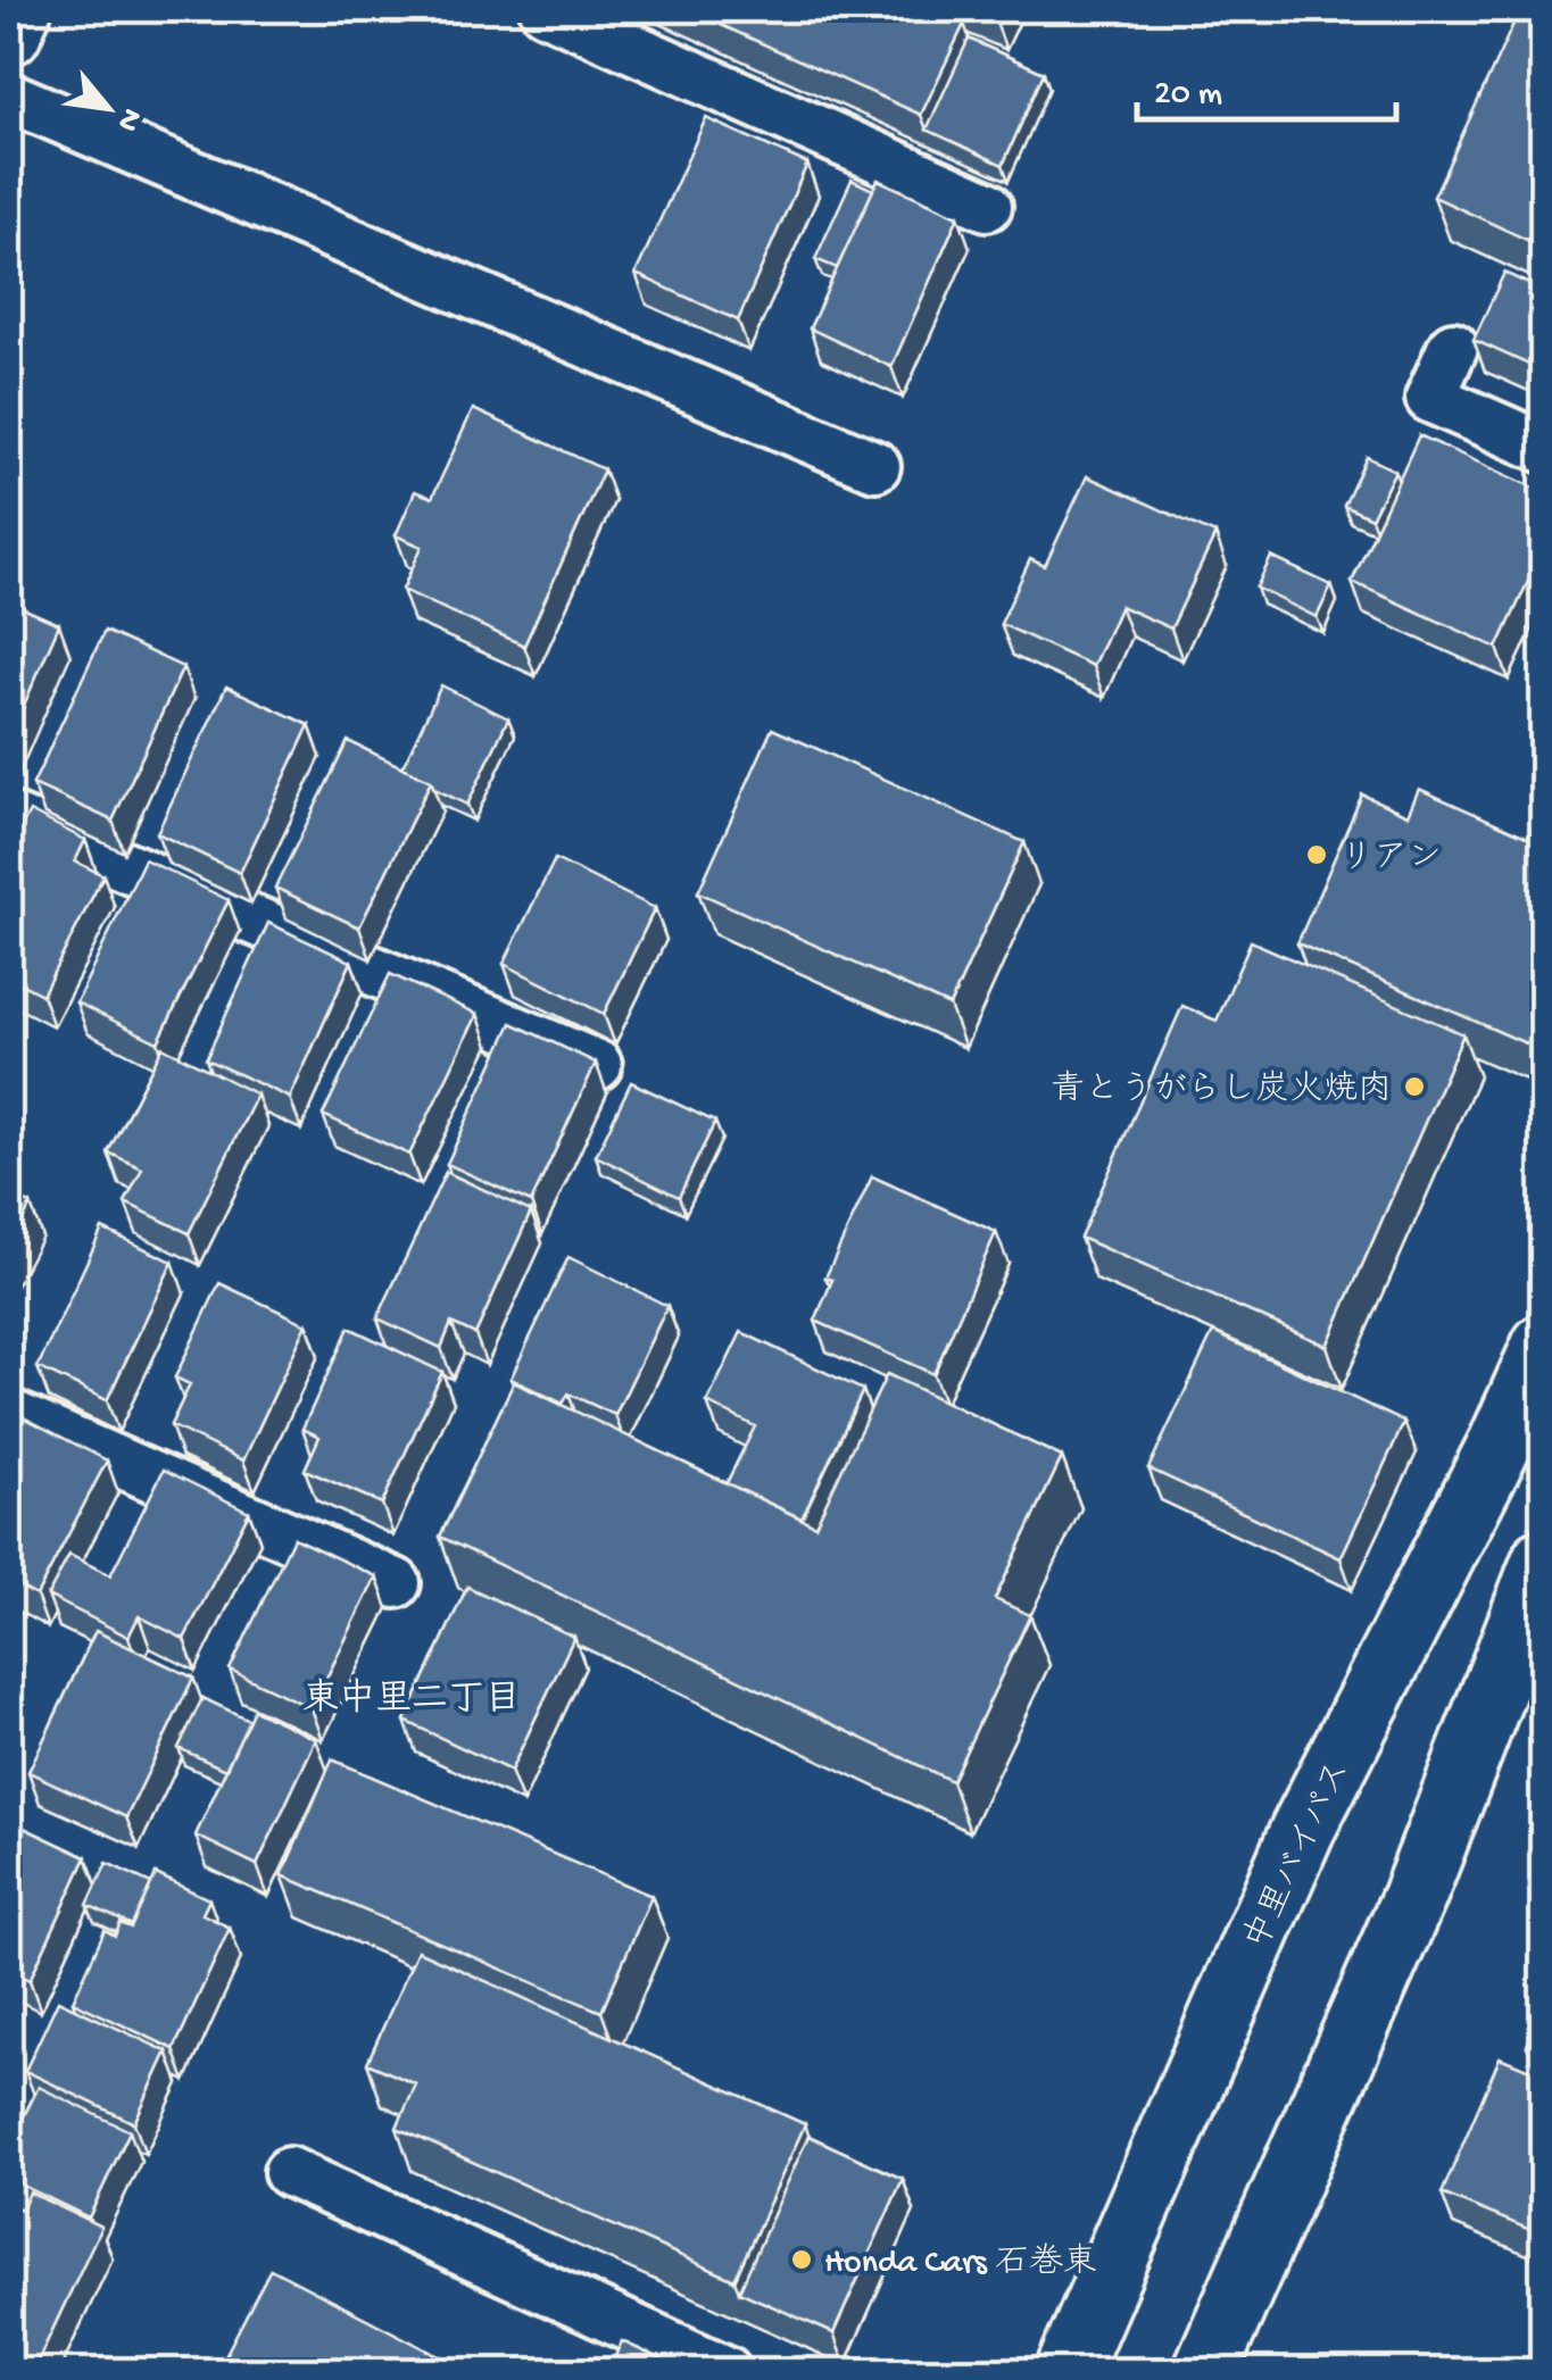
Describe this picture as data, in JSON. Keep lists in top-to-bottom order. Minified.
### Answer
{"streets":{"street":["中里バイパス"]},"districts":["東中里二丁目"],"places":["リアン","青とうがらし炭火焼肉","Honda Cars 石巻東"],"scale_bar":"20 m","north":"bottom right"}
